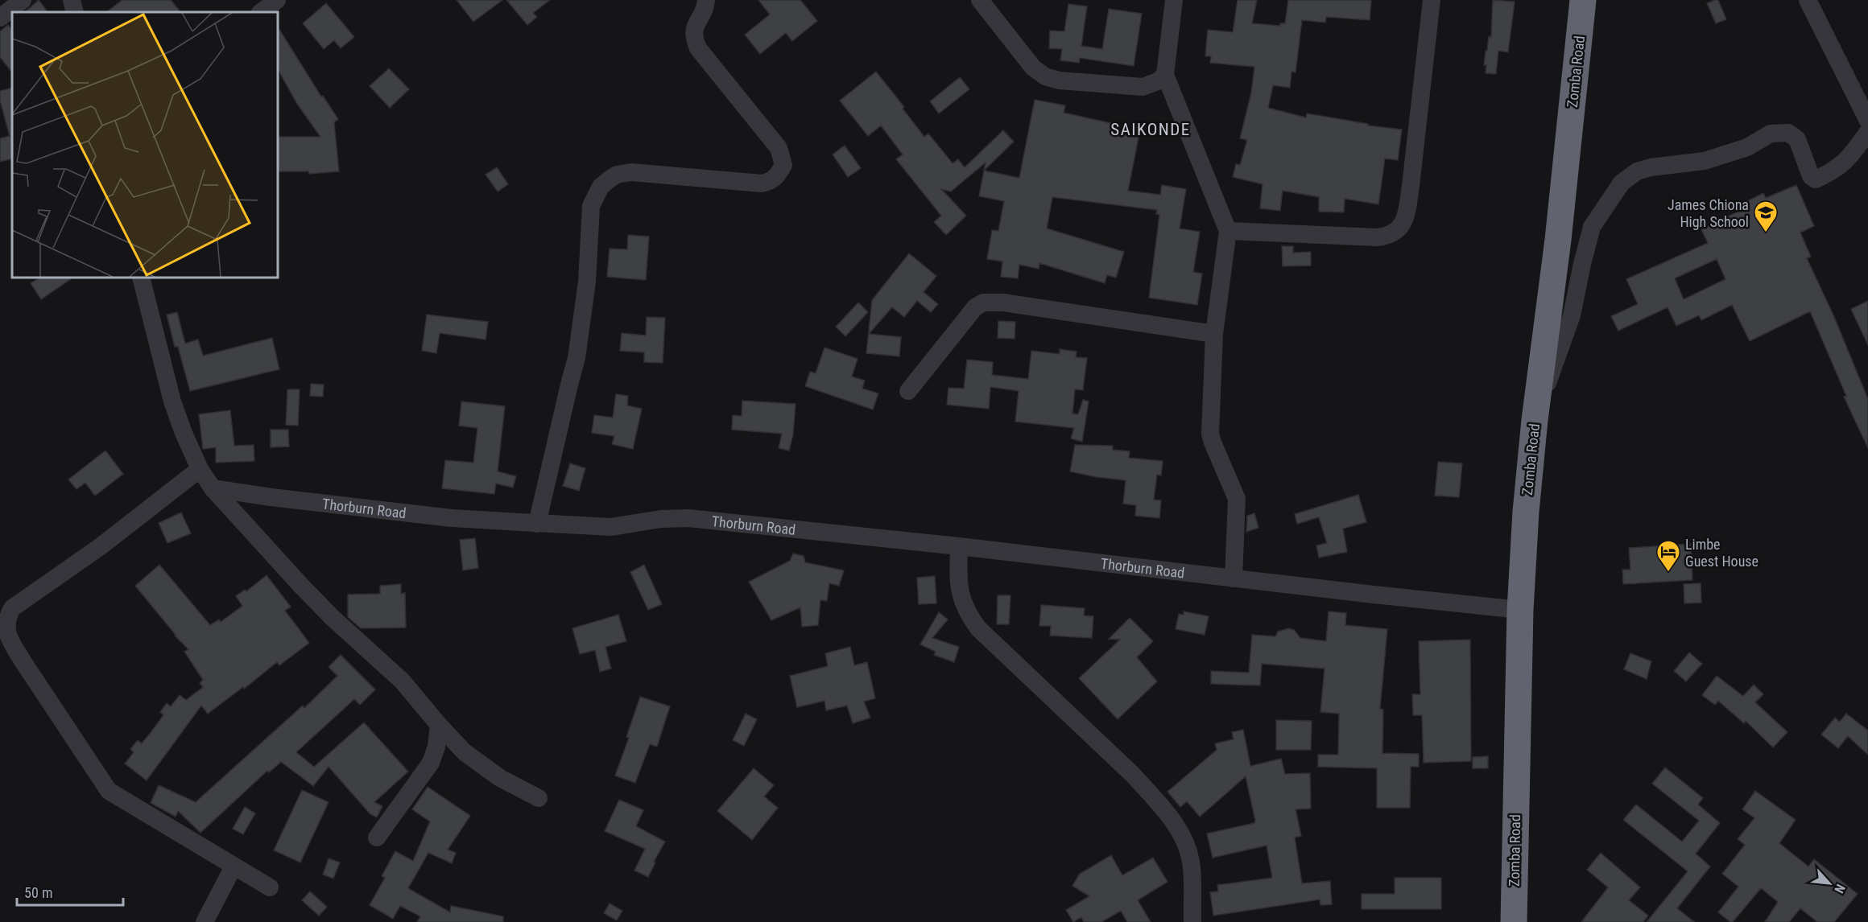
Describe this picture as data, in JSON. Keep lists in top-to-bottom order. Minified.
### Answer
{"streets":{"highway":["Zomba Road"],"street":["Thorburn Road"]},"crossings":[["Zomba Road","Thorburn Road"]],"districts":["SAIKONDE"],"places":{"school or university":["James Chiona High School"],"hotel":["Limbe Guest House"]},"scale_bar":"50 m","north":"bottom right"}
